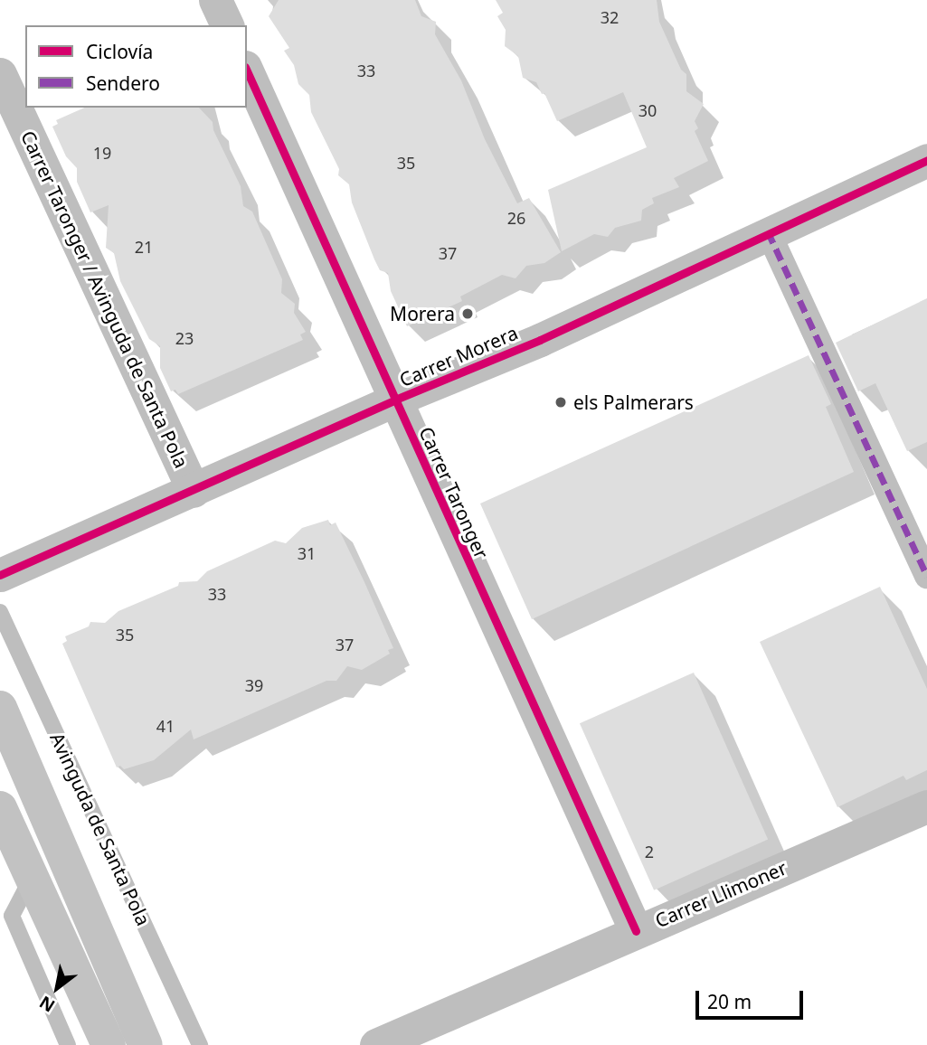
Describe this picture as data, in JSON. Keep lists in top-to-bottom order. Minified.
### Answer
{"streets":{"street":["Carrer Taronger / Avinguda de Santa Pola","Carrer Morera","Carrer Taronger","Carrer Llimoner"],"lane":["Avinguda de Santa Pola"]},"crossings":[["Carrer Taronger / Avinguda de Santa Pola","Carrer Morera"],["Carrer Morera","Carrer Taronger"],["Carrer Taronger","Carrer Llimoner"]],"places":["Morera","els Palmerars"],"house_numbers":["32","33","30","19","35","26","21","37","23","31","33","35","37","39","41","2"],"legend":["Ciclovía","Sendero"],"scale_bar":"20 m","north":"bottom left"}
